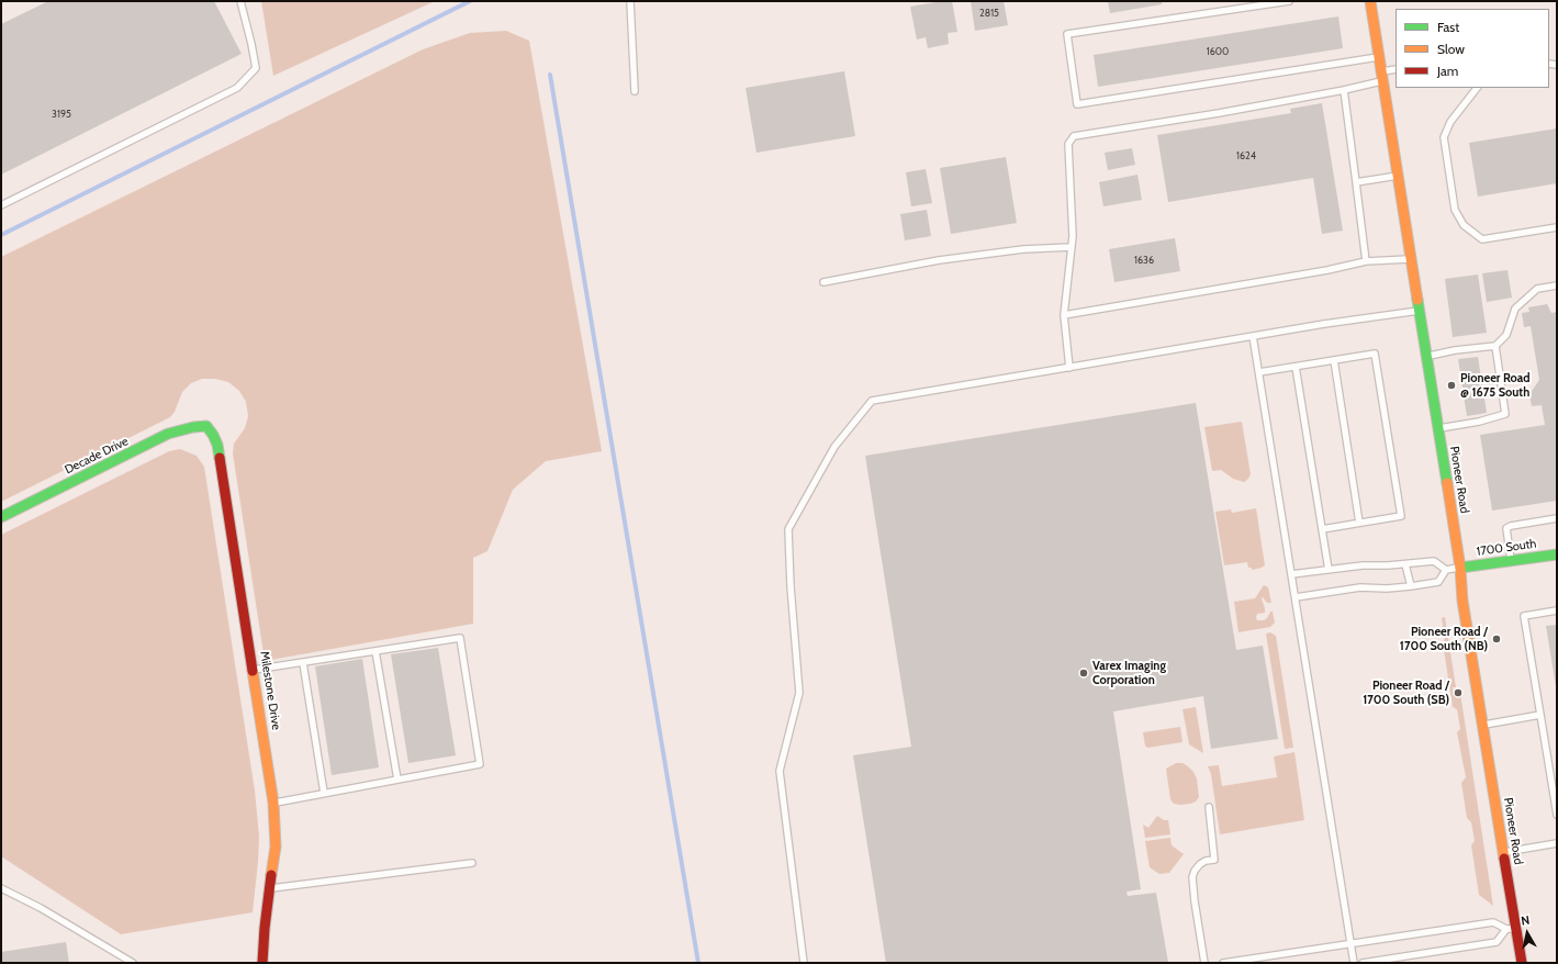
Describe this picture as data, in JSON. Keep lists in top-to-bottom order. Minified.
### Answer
{"streets":{"main road":["Decade Drive","Pioneer Road","1700 South","Milestone Drive"]},"crossings":[["Decade Drive","Milestone Drive"],["Pioneer Road","1700 South"]],"places":["Pioneer Road @ 1675 South","Pioneer Road / 1700 South (NB)","Varex Imaging Corporation","Pioneer Road / 1700 South (SB)"],"house_numbers":["2815","1600","3195","1624","1636"],"legend":["Fast","Slow","Jam"],"north":"top"}
